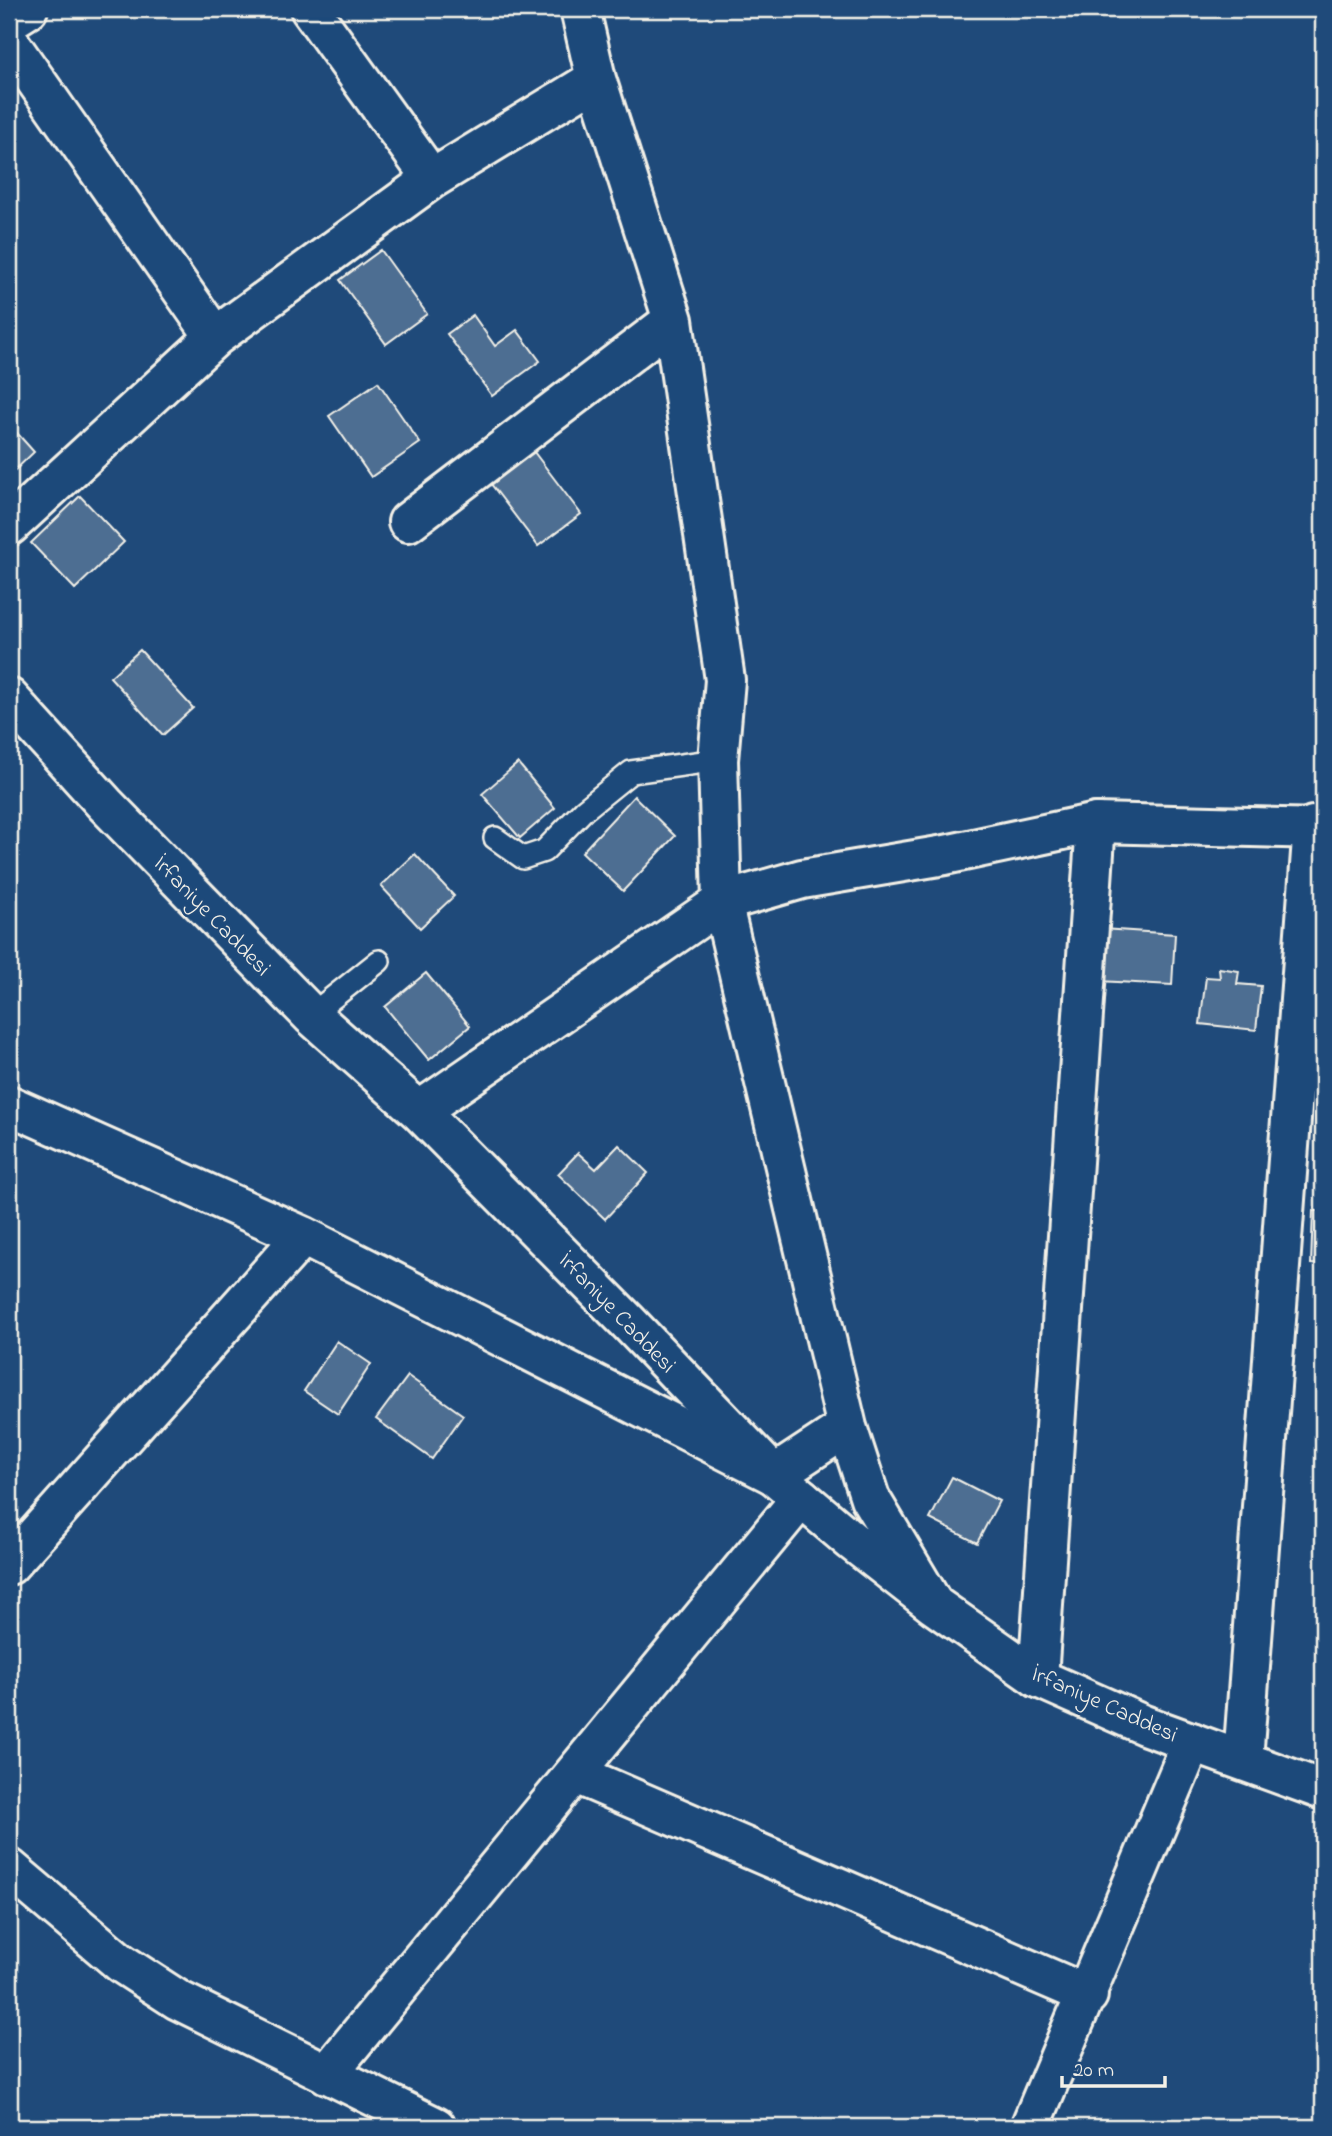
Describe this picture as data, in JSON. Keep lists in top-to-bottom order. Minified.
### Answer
{"streets":{"street":["İrfaniye Caddesi"]},"scale_bar":"20 m"}
